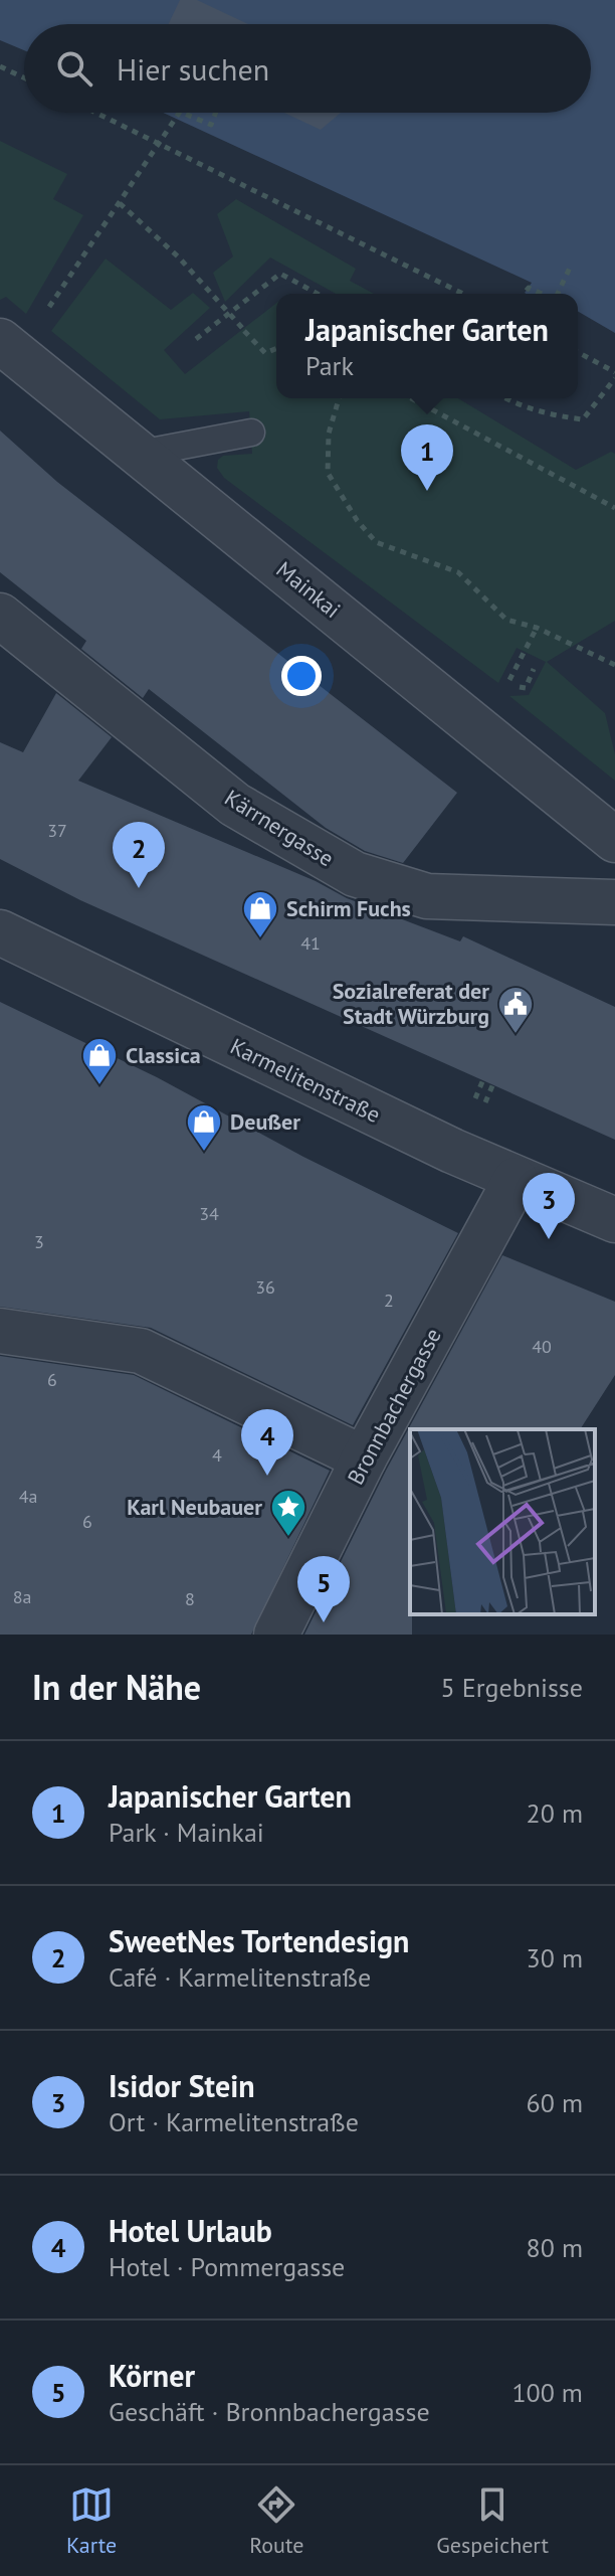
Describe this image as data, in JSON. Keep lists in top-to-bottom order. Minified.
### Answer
{"streets":{"street":["Mainkai","Kärrnergasse","Karmelitenstraße","Bronnbachergasse"]},"crossings":[["Karmelitenstraße","Bronnbachergasse"]],"places":{"shop":["Schirm Fuchs","Classica","Deußer"],"public building":["Sozialreferat der Stadt Würzburg"],"place":["Karl Neubauer"]},"house_numbers":["37","41","34","3","36","2","40","6","4","4a","6","8a","8"],"page":{"search":"Hier suchen","popup":["Japanischer Garten","Park"],"pins":["1","2","3","4","5"],"heading":["In der Nähe","5 Ergebnisse"],"list":[{"mark":"1","name":"Japanischer Garten","note":"Park · Mainkai","value":"20 m"},{"mark":"2","name":"SweetNes Tortendesign","note":"Café · Karmelitenstraße","value":"30 m"},{"mark":"3","name":"Isidor Stein","note":"Ort · Karmelitenstraße","value":"60 m"},{"mark":"4","name":"Hotel Urlaub","note":"Hotel · Pommergasse","value":"80 m"},{"mark":"5","name":"Körner","note":"Geschäft · Bronnbachergasse","value":"100 m"}],"nav":["Karte","Route","Gespeichert"]}}
